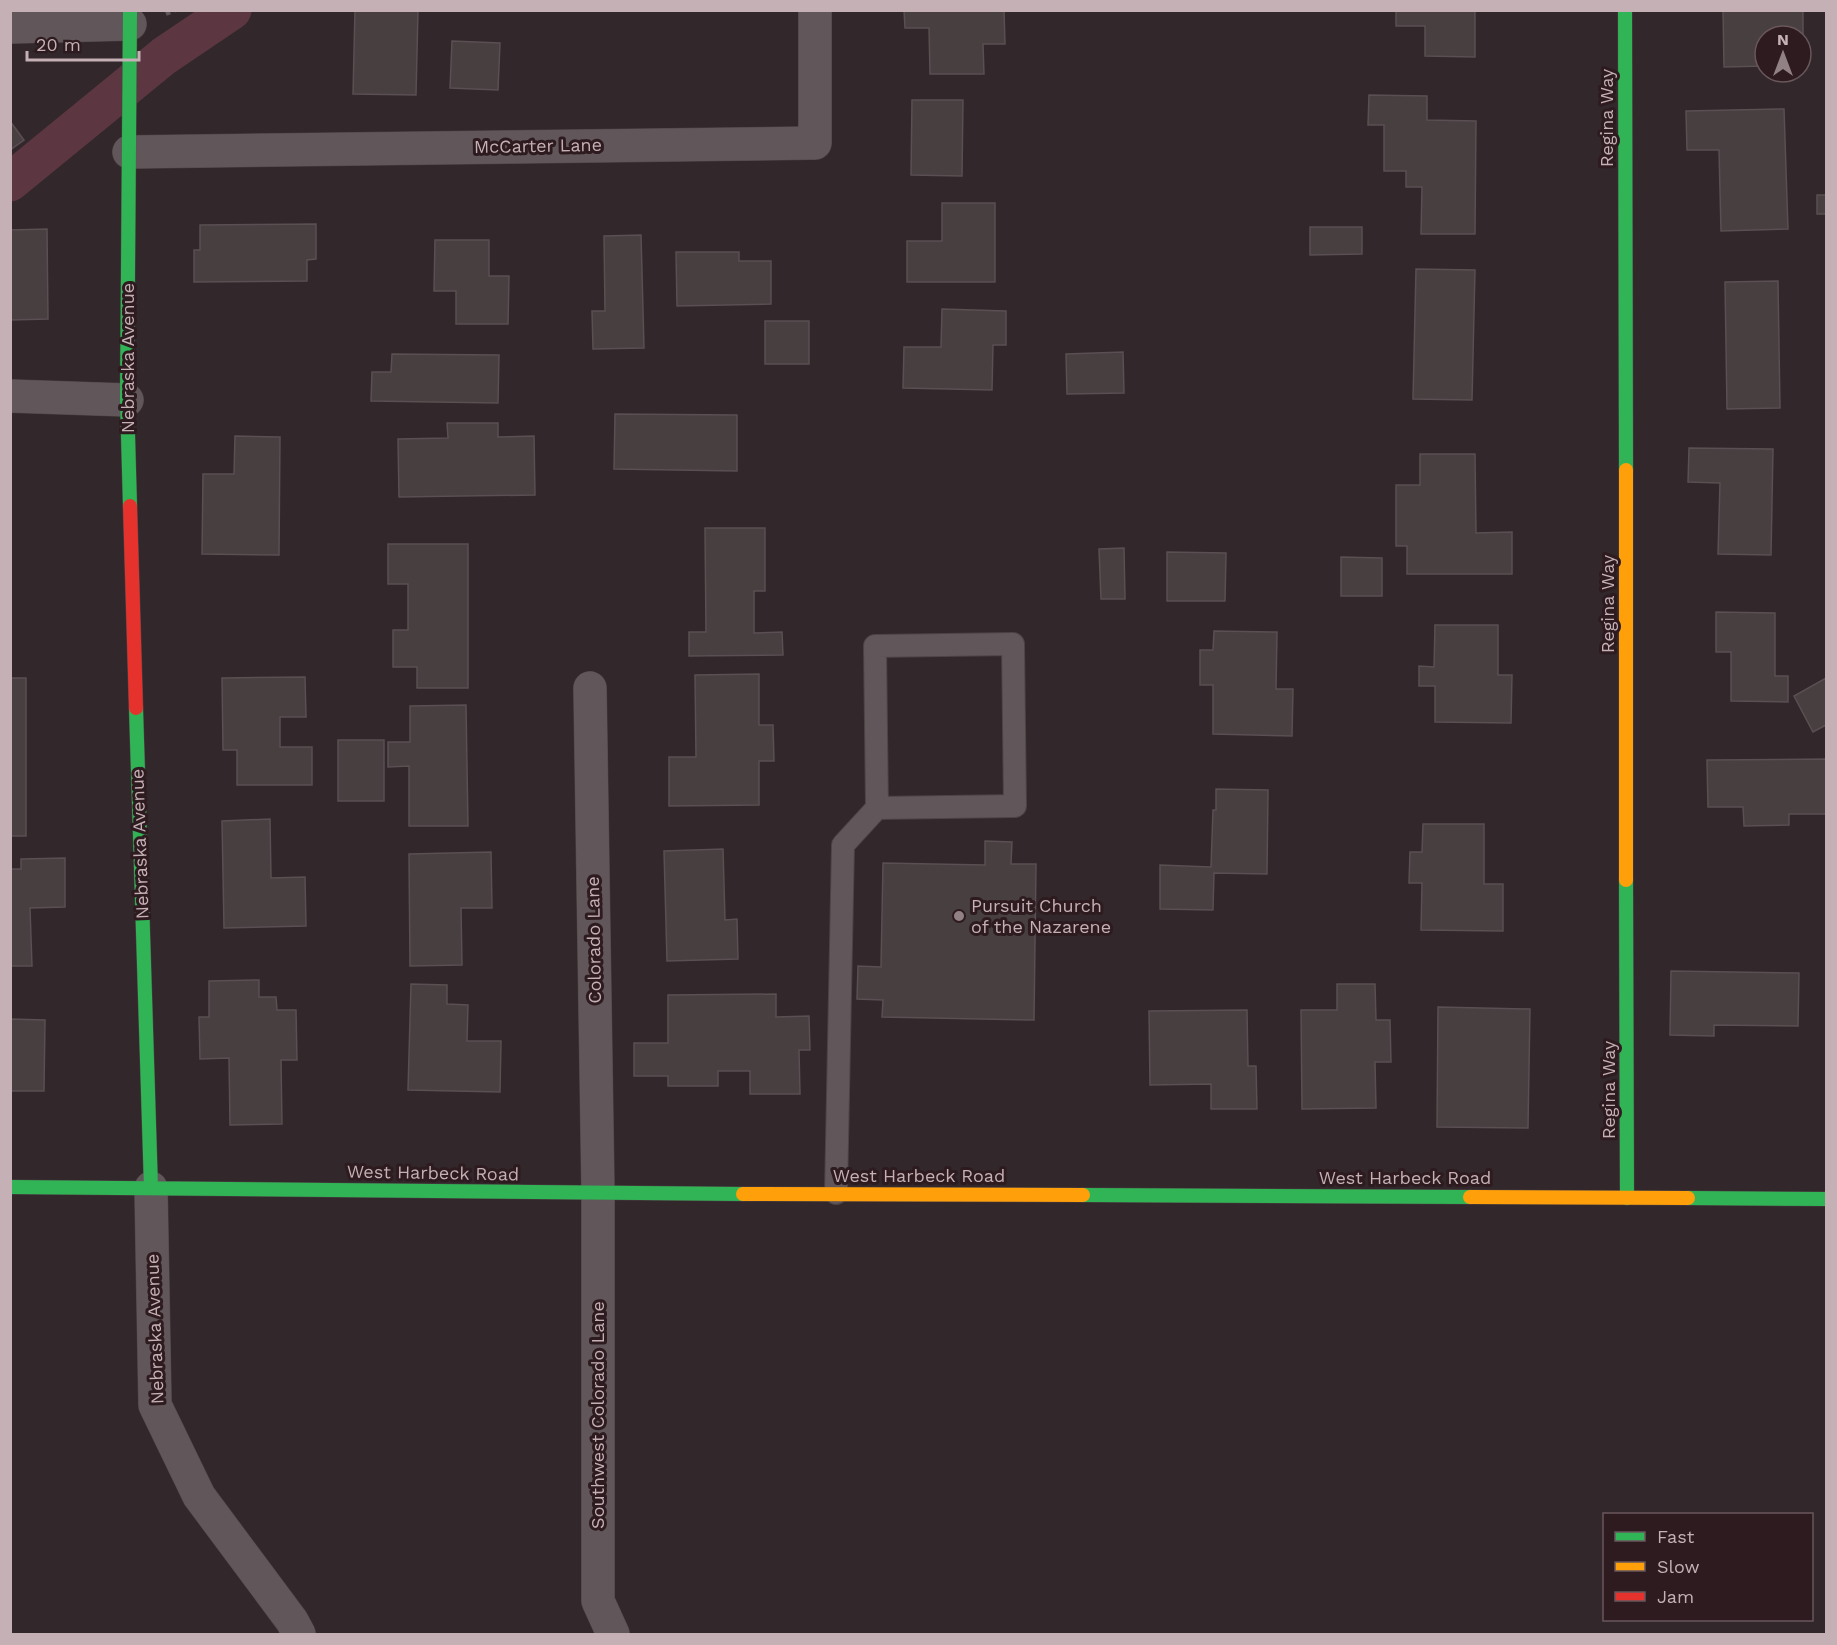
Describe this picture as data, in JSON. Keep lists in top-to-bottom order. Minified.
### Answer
{"streets":{"street":["Regina Way","McCarter Lane","Nebraska Avenue","Colorado Lane","West Harbeck Road","Southwest Colorado Lane"]},"crossings":[["Regina Way","West Harbeck Road"],["McCarter Lane","Nebraska Avenue"],["Nebraska Avenue","West Harbeck Road"],["Colorado Lane","West Harbeck Road"],["Colorado Lane","Southwest Colorado Lane"],["West Harbeck Road","Southwest Colorado Lane"]],"places":["Pursuit Church of the Nazarene"],"legend":["Fast","Slow","Jam"],"scale_bar":"20 m","north":"top"}
